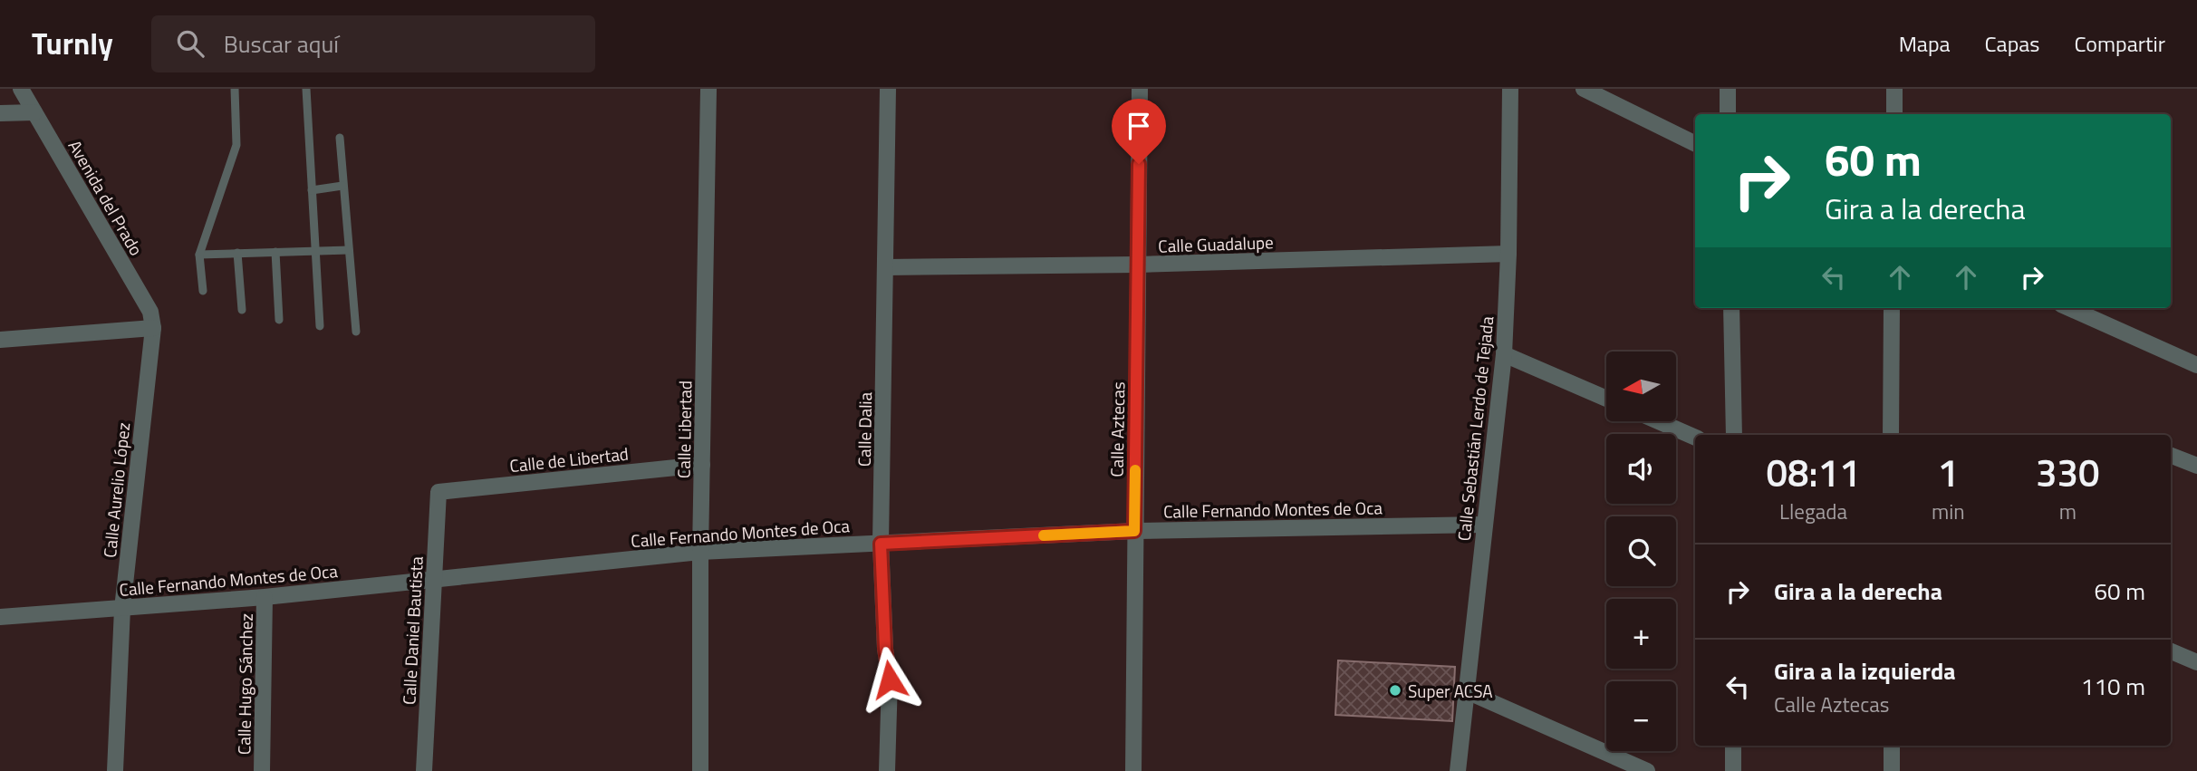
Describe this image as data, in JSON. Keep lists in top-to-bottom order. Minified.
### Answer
{"streets":{"street":["Avenida del Prado","Calle Guadalupe","Calle Sebastián Lerdo de Tejada","Calle Libertad","Calle Dalia","Calle Aztecas","Calle de Libertad","Calle Aurelio López","Calle Fernando Montes de Oca","Calle Daniel Bautista","Calle Hugo Sánchez"]},"crossings":[["Avenida del Prado","Calle Aurelio López"],["Calle Guadalupe","Calle Sebastián Lerdo de Tejada"],["Calle Guadalupe","Calle Dalia"],["Calle Guadalupe","Calle Aztecas"],["Calle Sebastián Lerdo de Tejada","Calle Fernando Montes de Oca"],["Calle Libertad","Calle de Libertad"],["Calle Libertad","Calle Fernando Montes de Oca"],["Calle Dalia","Calle Fernando Montes de Oca"],["Calle Aztecas","Calle Fernando Montes de Oca"],["Calle de Libertad","Calle Daniel Bautista"],["Calle Aurelio López","Calle Fernando Montes de Oca"],["Calle Fernando Montes de Oca","Calle Daniel Bautista"],["Calle Fernando Montes de Oca","Calle Hugo Sánchez"]],"places":["Super ACSA"],"north":"left","page":{"header":"Turnly","search":"Buscar aquí","nav":["Mapa","Capas","Compartir"],"turn":["60 m","Gira a la derecha"],"map_buttons":["+","−"],"eta":["08:11","Llegada","1","min","330","m"],"list":[{"name":"Gira a la derecha","value":"60 m"},{"name":"Gira a la izquierda","note":"Calle Aztecas","value":"110 m"}]}}
